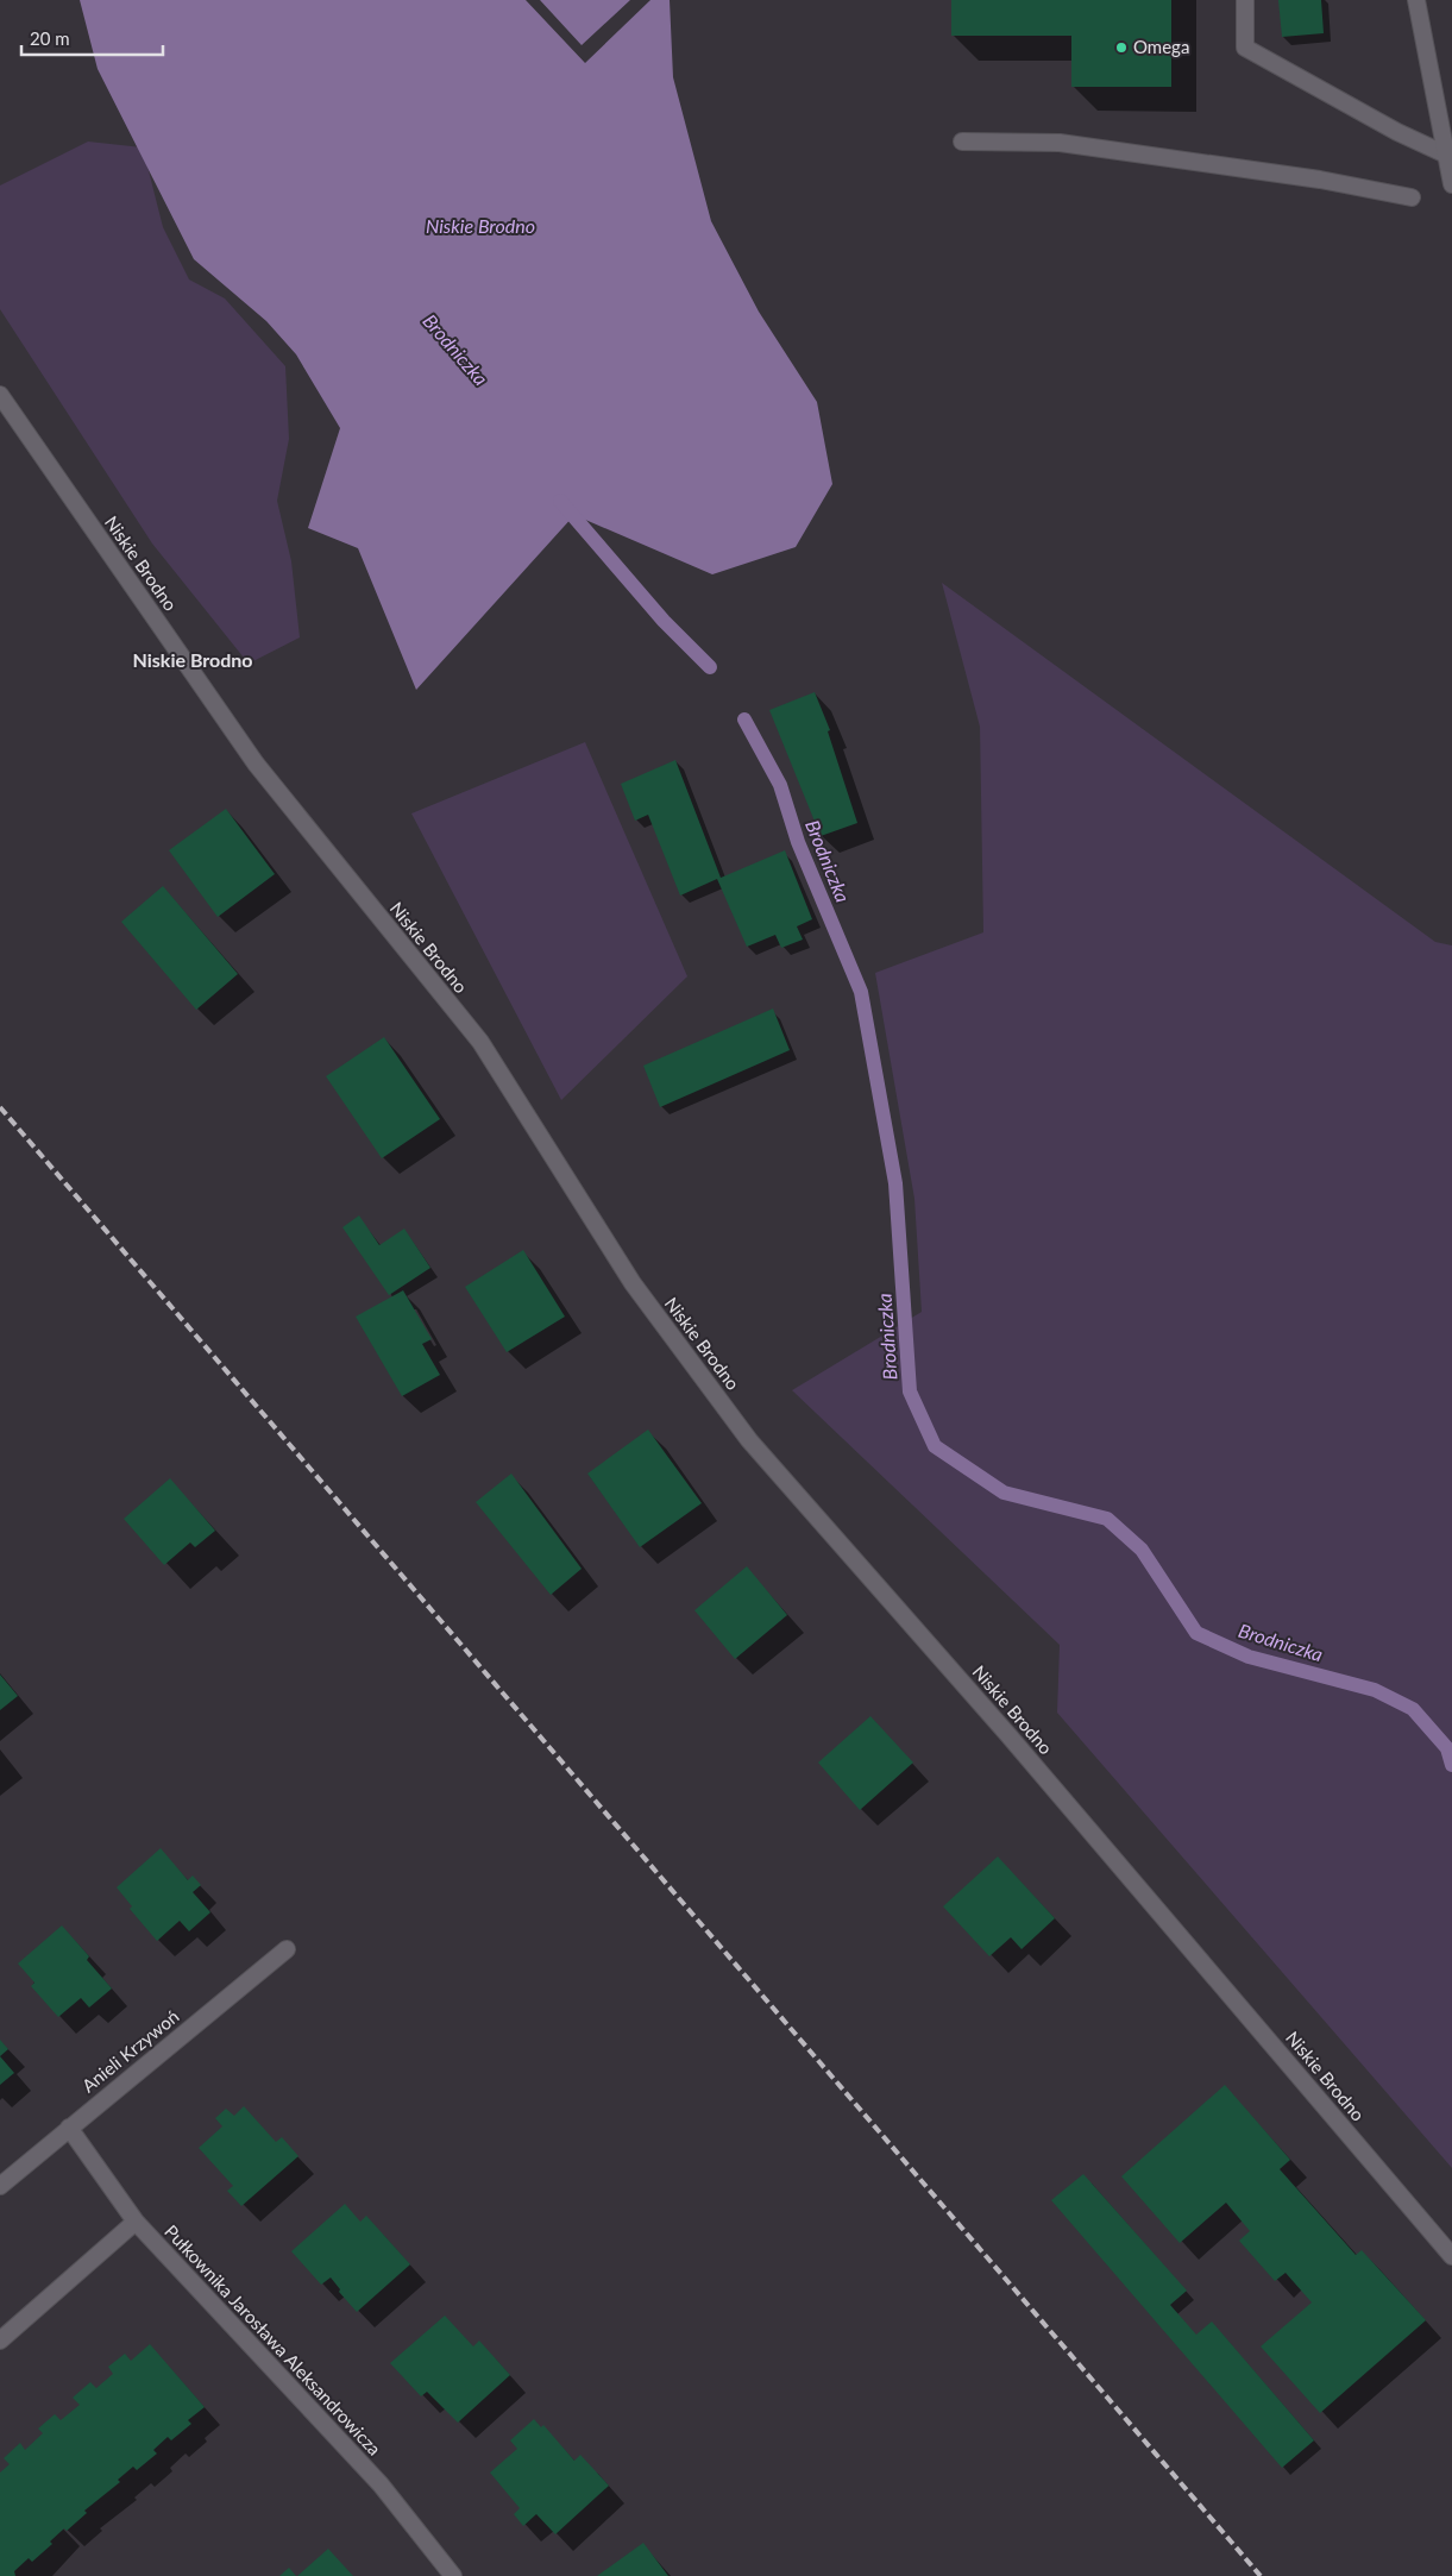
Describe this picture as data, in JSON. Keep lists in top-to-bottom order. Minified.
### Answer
{"streets":{"street":["Niskie Brodno","Anieli Krzywoń","Pułkownika Jarosława Aleksandrowicza"]},"crossings":[["Anieli Krzywoń","Pułkownika Jarosława Aleksandrowicza"]],"districts":["Niskie Brodno"],"water":["Niskie Brodno","Brodniczka"],"places":["Omega"],"scale_bar":"20 m"}
